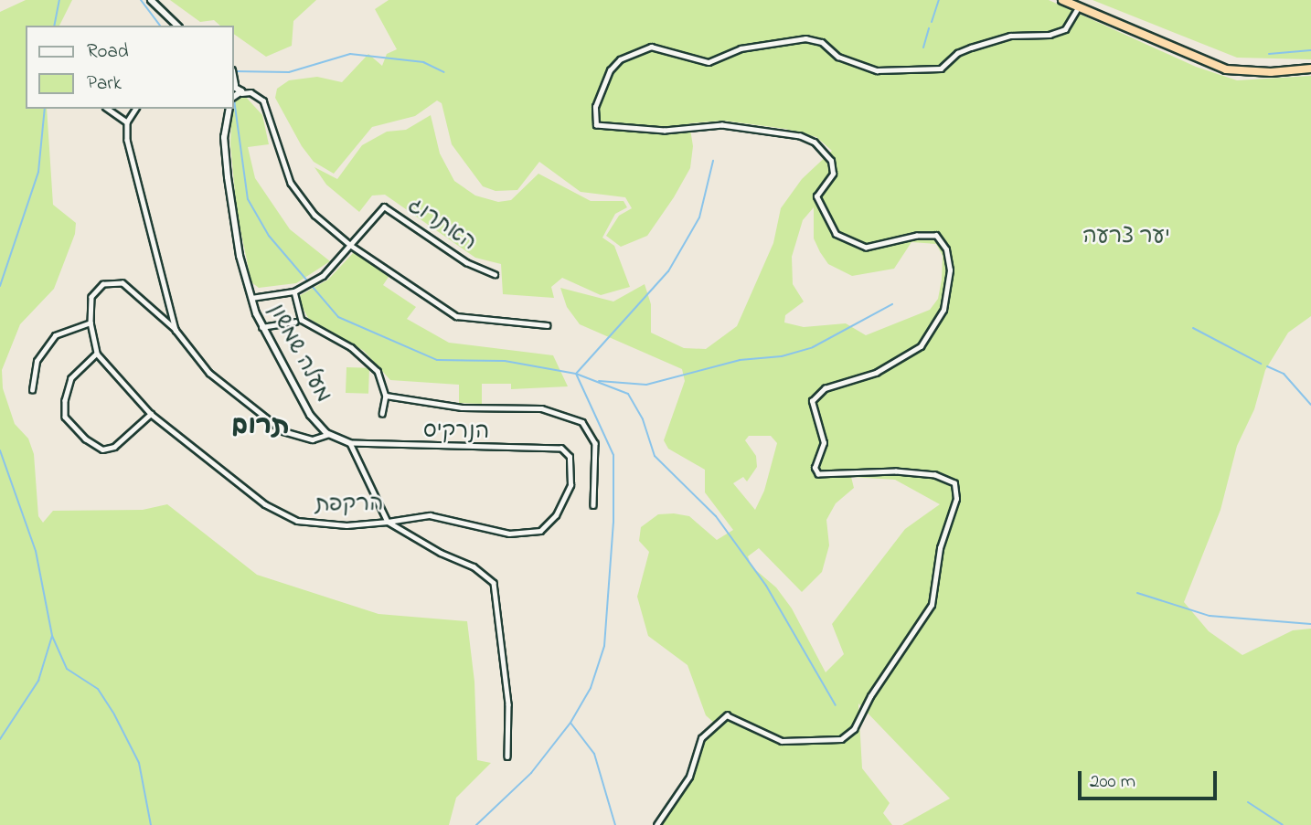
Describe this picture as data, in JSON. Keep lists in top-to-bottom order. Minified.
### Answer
{"streets":{"street":["האתרוג","מעלה שמשון","הנרקיס","הרקפת"]},"crossings":[["מעלה שמשון","הנרקיס"],["הנרקיס","הרקפת"]],"districts":["תרום"],"parks":["יער צרעה"],"legend":["Road","Park"],"scale_bar":"200 m"}
